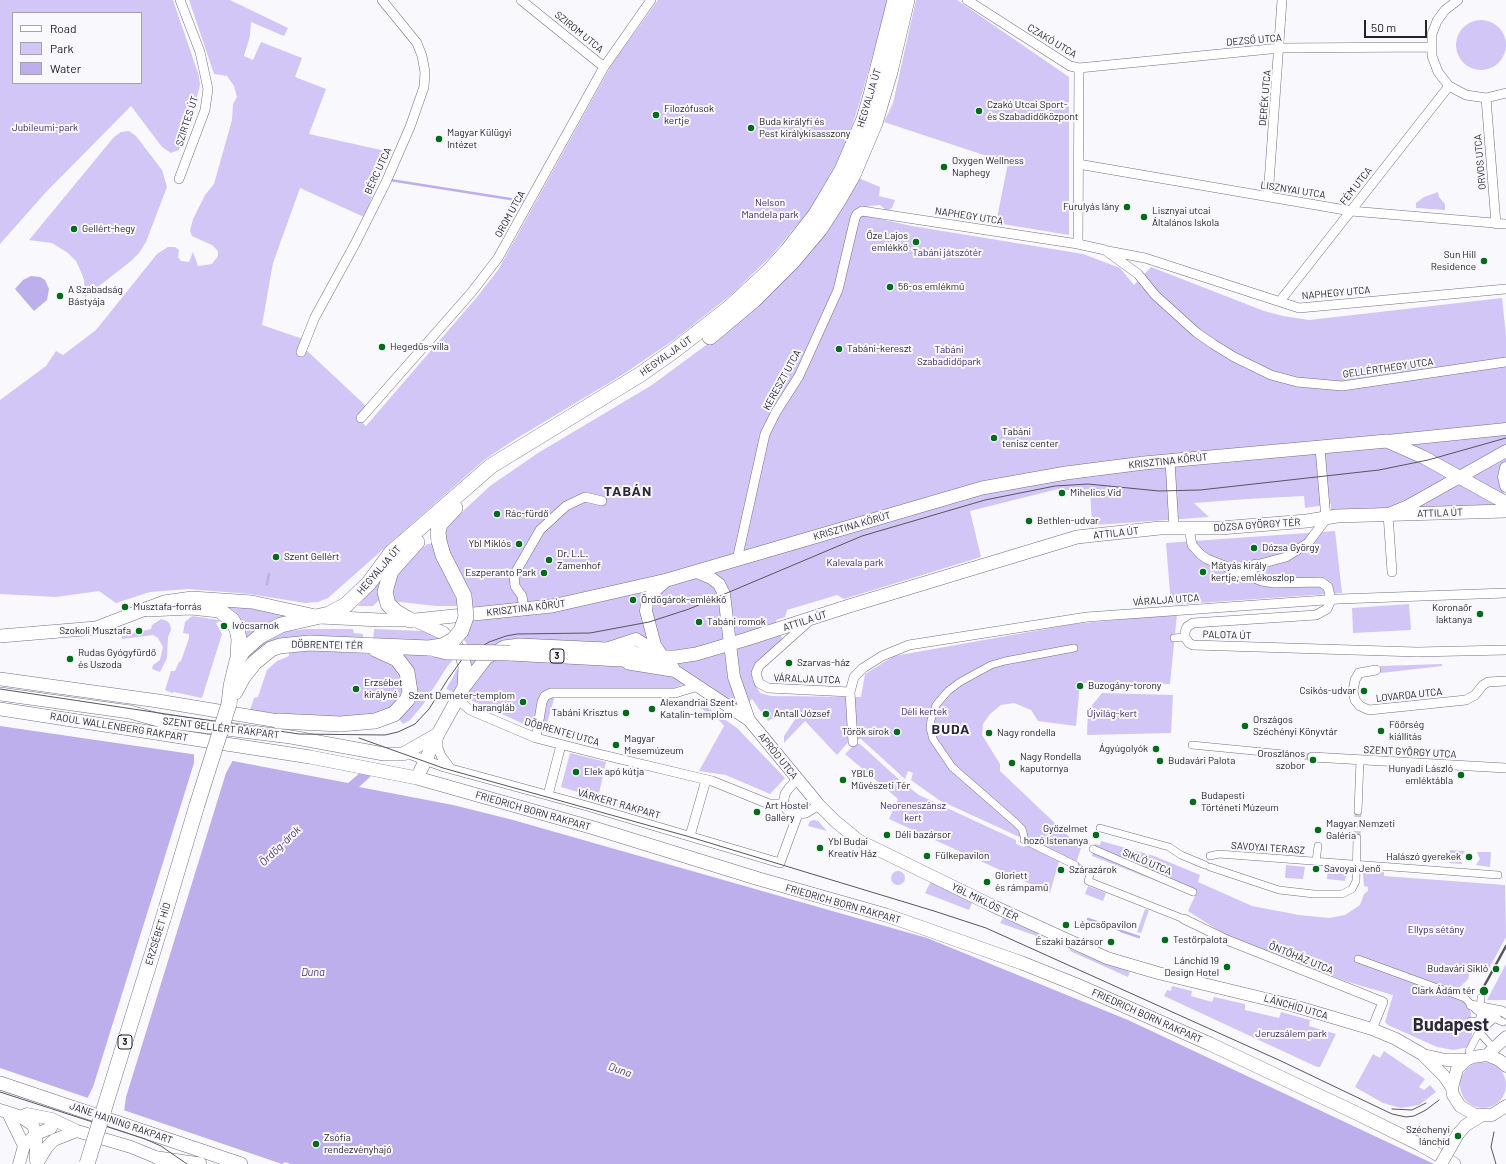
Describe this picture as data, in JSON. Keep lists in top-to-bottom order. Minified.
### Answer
{"streets":{"main road":["HEGYALJA ÚT","KRISZTINA KÖRÚT","ATTILA ÚT","DÓZSA GYÖRGY TÉR","DÖBRENTEI TÉR","3","RAOUL WALLENBERG RAKPART","SZENT GELLÉRT RAKPART","FRIEDRICH BORN RAKPART","ERZSÉBET HÍD","JANE HAINING RAKPART"],"street":["SZIROM UTCA","DEZSŐ UTCA","CZAKÓ UTCA","DERÉK UTCA","SZIRTES ÚT","ORVOS UTCA","BÉRC UTCA","FÉM UTCA","LISZNYAI UTCA","OROM UTCA","NAPHEGY UTCA","GELLÉRTHEGY UTCA","KERESZT UTCA","VÁRALJA UTCA","PALOTA ÚT","LOVARDA UTCA","DÖBRENTEI UTCA","SZENT GYÖRGY UTCA","APRÓD UTCA","VÁRKERT RAKPART","SAVOYAI TERASZ","SIKLÓ UTCA","YBL MIKLÓS TÉR","ÖNTŐHÁZ UTCA","LÁNCHÍD UTCA"]},"crossings":[["SZIROM UTCA","OROM UTCA"],["DEZSŐ UTCA","CZAKÓ UTCA"],["DEZSŐ UTCA","DERÉK UTCA"],["CZAKÓ UTCA","LISZNYAI UTCA"],["CZAKÓ UTCA","NAPHEGY UTCA"],["CZAKÓ UTCA","GELLÉRTHEGY UTCA"],["HEGYALJA ÚT","KRISZTINA KÖRÚT"],["HEGYALJA ÚT","3"],["DERÉK UTCA","LISZNYAI UTCA"],["ORVOS UTCA","LISZNYAI UTCA"],["FÉM UTCA","LISZNYAI UTCA"],["FÉM UTCA","NAPHEGY UTCA"],["NAPHEGY UTCA","GELLÉRTHEGY UTCA"],["NAPHEGY UTCA","KERESZT UTCA"],["KERESZT UTCA","KRISZTINA KÖRÚT"],["KRISZTINA KÖRÚT","ATTILA ÚT"],["KRISZTINA KÖRÚT","3"],["KRISZTINA KÖRÚT","APRÓD UTCA"],["ATTILA ÚT","DÓZSA GYÖRGY TÉR"],["ATTILA ÚT","VÁRALJA UTCA"],["ATTILA ÚT","3"],["ATTILA ÚT","DÖBRENTEI UTCA"],["ATTILA ÚT","APRÓD UTCA"],["VÁRALJA UTCA","PALOTA ÚT"],["DÖBRENTEI TÉR","3"],["DÖBRENTEI TÉR","ERZSÉBET HÍD"],["3","APRÓD UTCA"],["3","ERZSÉBET HÍD"],["RAOUL WALLENBERG RAKPART","FRIEDRICH BORN RAKPART"],["SZENT GELLÉRT RAKPART","VÁRKERT RAKPART"],["DÖBRENTEI UTCA","VÁRKERT RAKPART"],["APRÓD UTCA","YBL MIKLÓS TÉR"],["YBL MIKLÓS TÉR","LÁNCHÍD UTCA"],["ÖNTŐHÁZ UTCA","LÁNCHÍD UTCA"]],"districts":["TABÁN","BUDA","Budapest"],"water":["Ördög-árok","Duna"],"parks":["Jubileumi-park","Nelson Mandela park","Tabáni játszótér","Tabáni Szabadidőpark","Kalevala park","Déli kertek","Újvilág-kert","Neoreneszánsz kert","Ellyps sétány","Jeruzsálem park"],"places":["Czakó Utcai Sport- és Szabadidőközpont","Filozófusok kertje","Buda királyfi és Pest királykisasszony","Magyar Külügyi Intézet","Oxygen Wellness Naphegy","Furulyás lány","Lisznyai utcai Általános Iskola","Gellért-hegy","Őze Lajos emlékkő","Sun Hill Residence","56-os emlékmű","A Szabadság Bástyája","Hegedűs-villa","Tabáni-kereszt","Tabáni tenisz center","Mihelics Vid","Rác-fürdő","Bethlen-udvar","Ybl Miklós","Dózsa György","Szent Gellért","Dr. L.L. Zamenhof","Mátyás király kertje, emlékoszlop","Eszperanto Park","Ördögárok-emlékkő","Musztafa-forrás","Koronaőr laktanya","Tabáni romok","Ivócsarnok","Szokoli Musztafa","Rudas Gyógyfürdő és Uszoda","Szarvas-ház","Buzogány-torony","Erzsébet királyné","Csikós-udvar","Szent Demeter-templom harangláb","Alexandriai Szent Katalin-templom","Tabáni Krisztus","Antall József","Országos Széchényi Könyvtár","Főőrség kiállítás","Török sírok","Nagy rondella","Magyar Mesemúzeum","Ágyúgolyók","Oroszlános szobor","Budavári Palota","Nagy Rondella kaputornya","Elek apó kútja","Hunyadi László emléktábla","YBL6 Művészeti Tér","Budapesti Történeti Múzeum","Art Hostel Gallery","Magyar Nemzeti Galéria","Déli bazársor","Győzelmet hozó Istenanya","Ybl Budai Kreatív Ház","Fülkepavilon","Halászó gyerekek","Savoyai Jenő","Szárazárok","Gloriett és rámpamű","Lépcsőpavilon","Testőrpalota","Északi bazársor","Lánchíd 19 Design Hotel","Budavári Sikló","Clark Ádám tér","Széchenyi lánchíd","Zsófia rendezvényhajó"],"legend":["Road","Park","Water"],"scale_bar":"50 m"}
